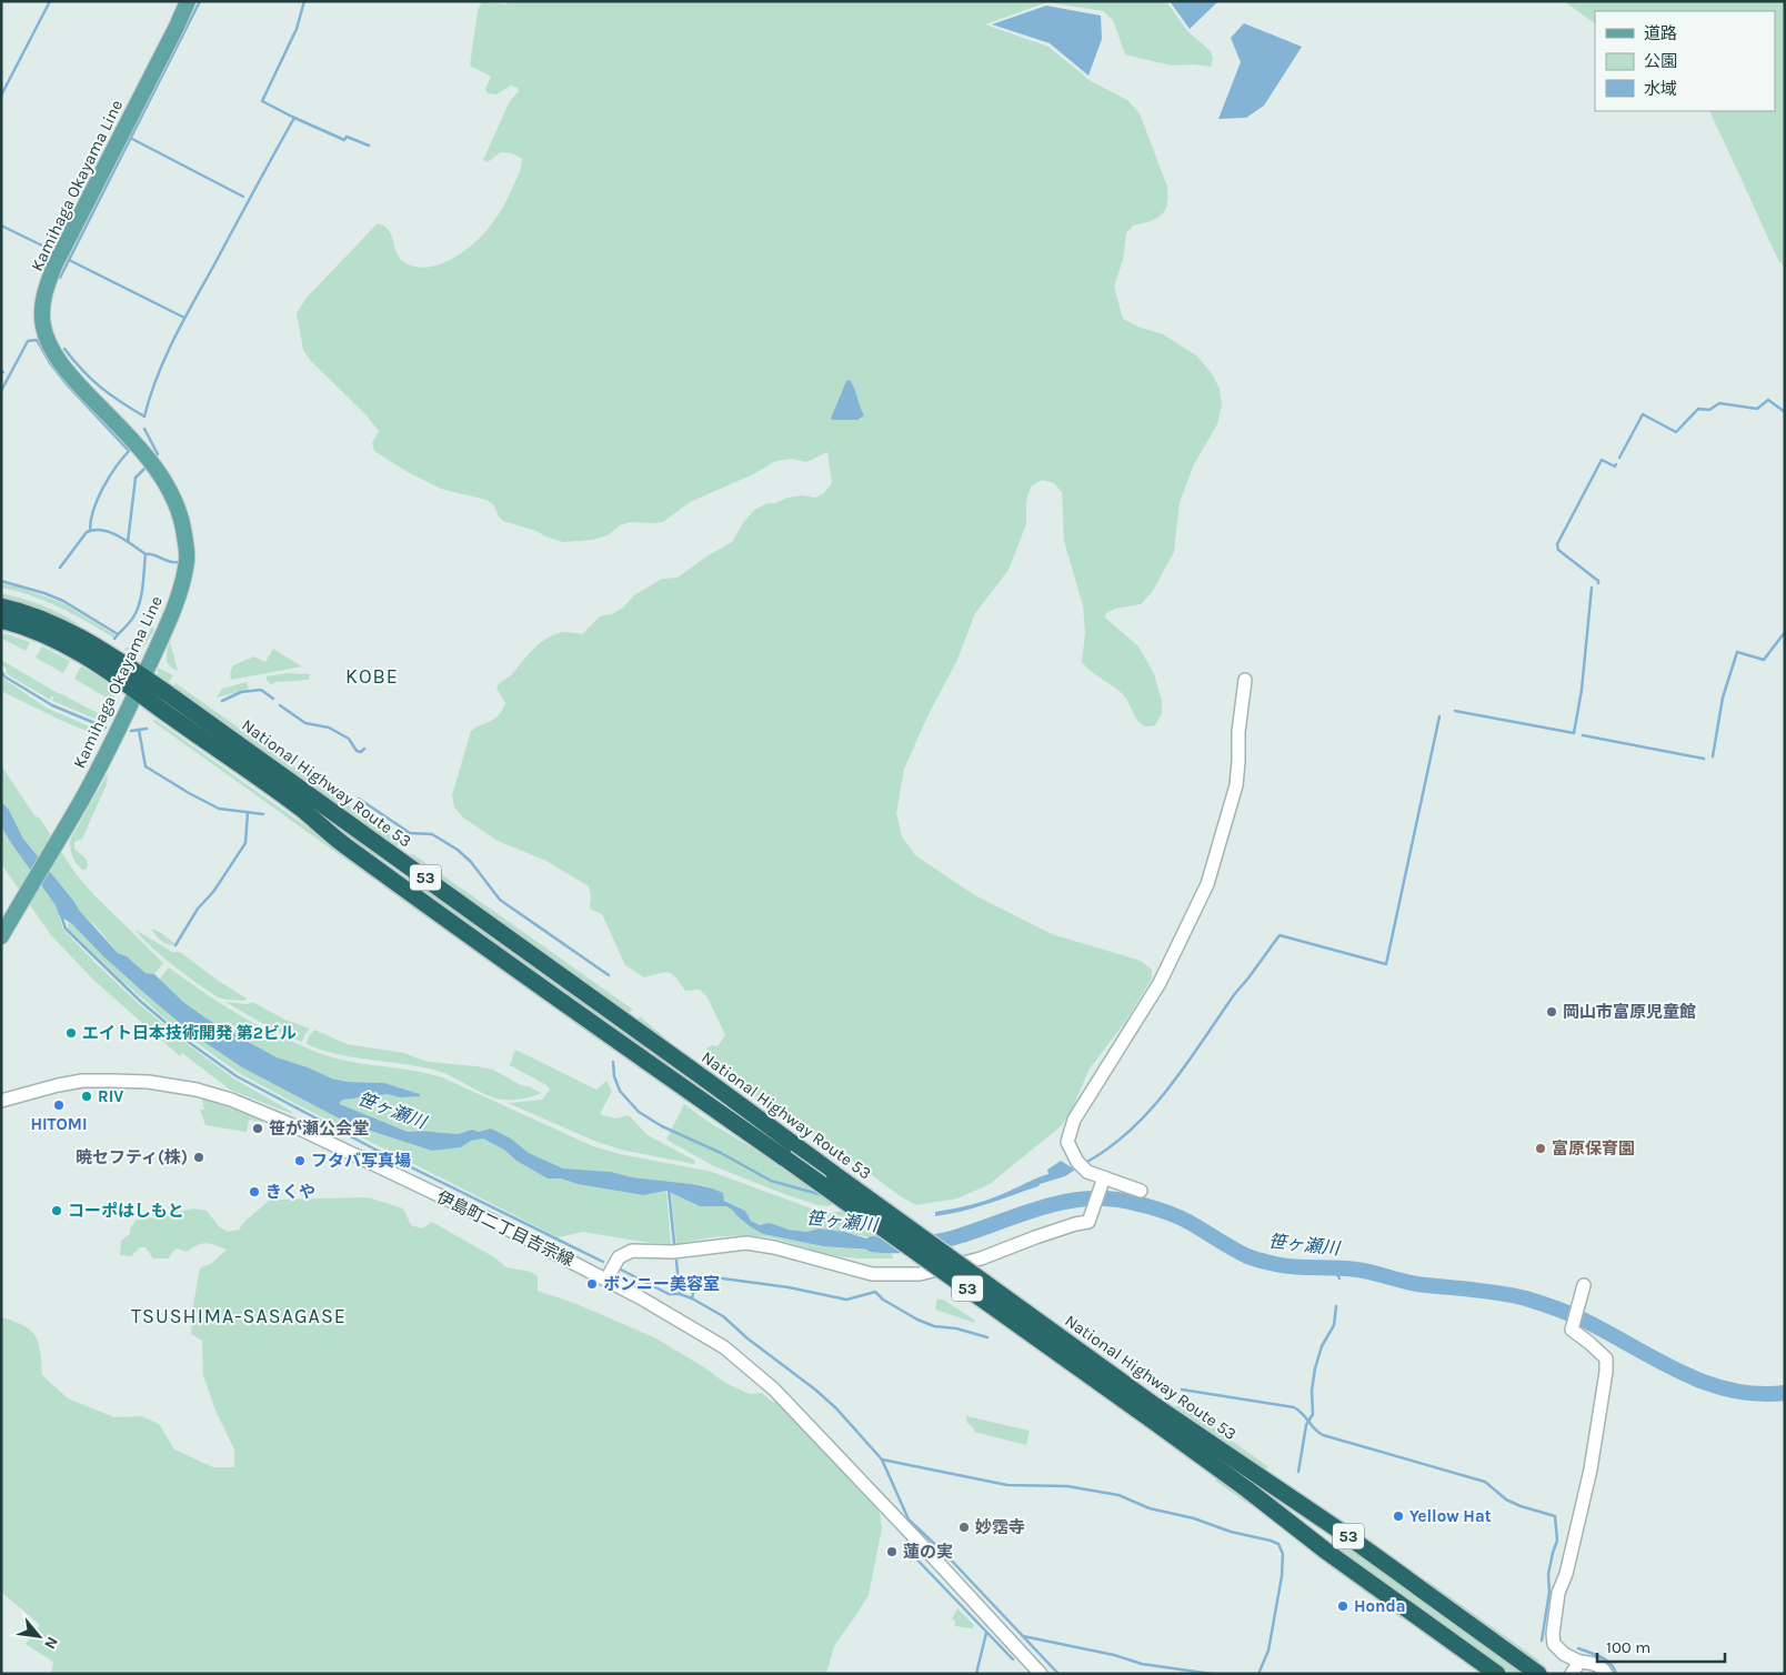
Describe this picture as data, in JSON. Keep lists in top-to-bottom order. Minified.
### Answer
{"streets":{"highway":["National Highway Route 53","53"],"main road":["Kamihaga Okayama Line"],"street":["伊島町二丁目吉宗線"]},"crossings":[["Kamihaga Okayama Line","National Highway Route 53"]],"districts":["KOBE","TSUSHIMA-SASAGASE"],"water":["笹ヶ瀬川"],"places":["岡山市富原児童館","エイト日本技術開発 第2ビル","RIV","HITOMI","笹が瀬公会堂","富原保育園","暁セフティ(株)","フタバ写真場","きくや","コーポはしもと","ボンニー美容室","Yellow Hat","妙霑寺","蓮の実","Honda"],"legend":["道路","公園","水域"],"scale_bar":"100 m","north":"bottom right"}
